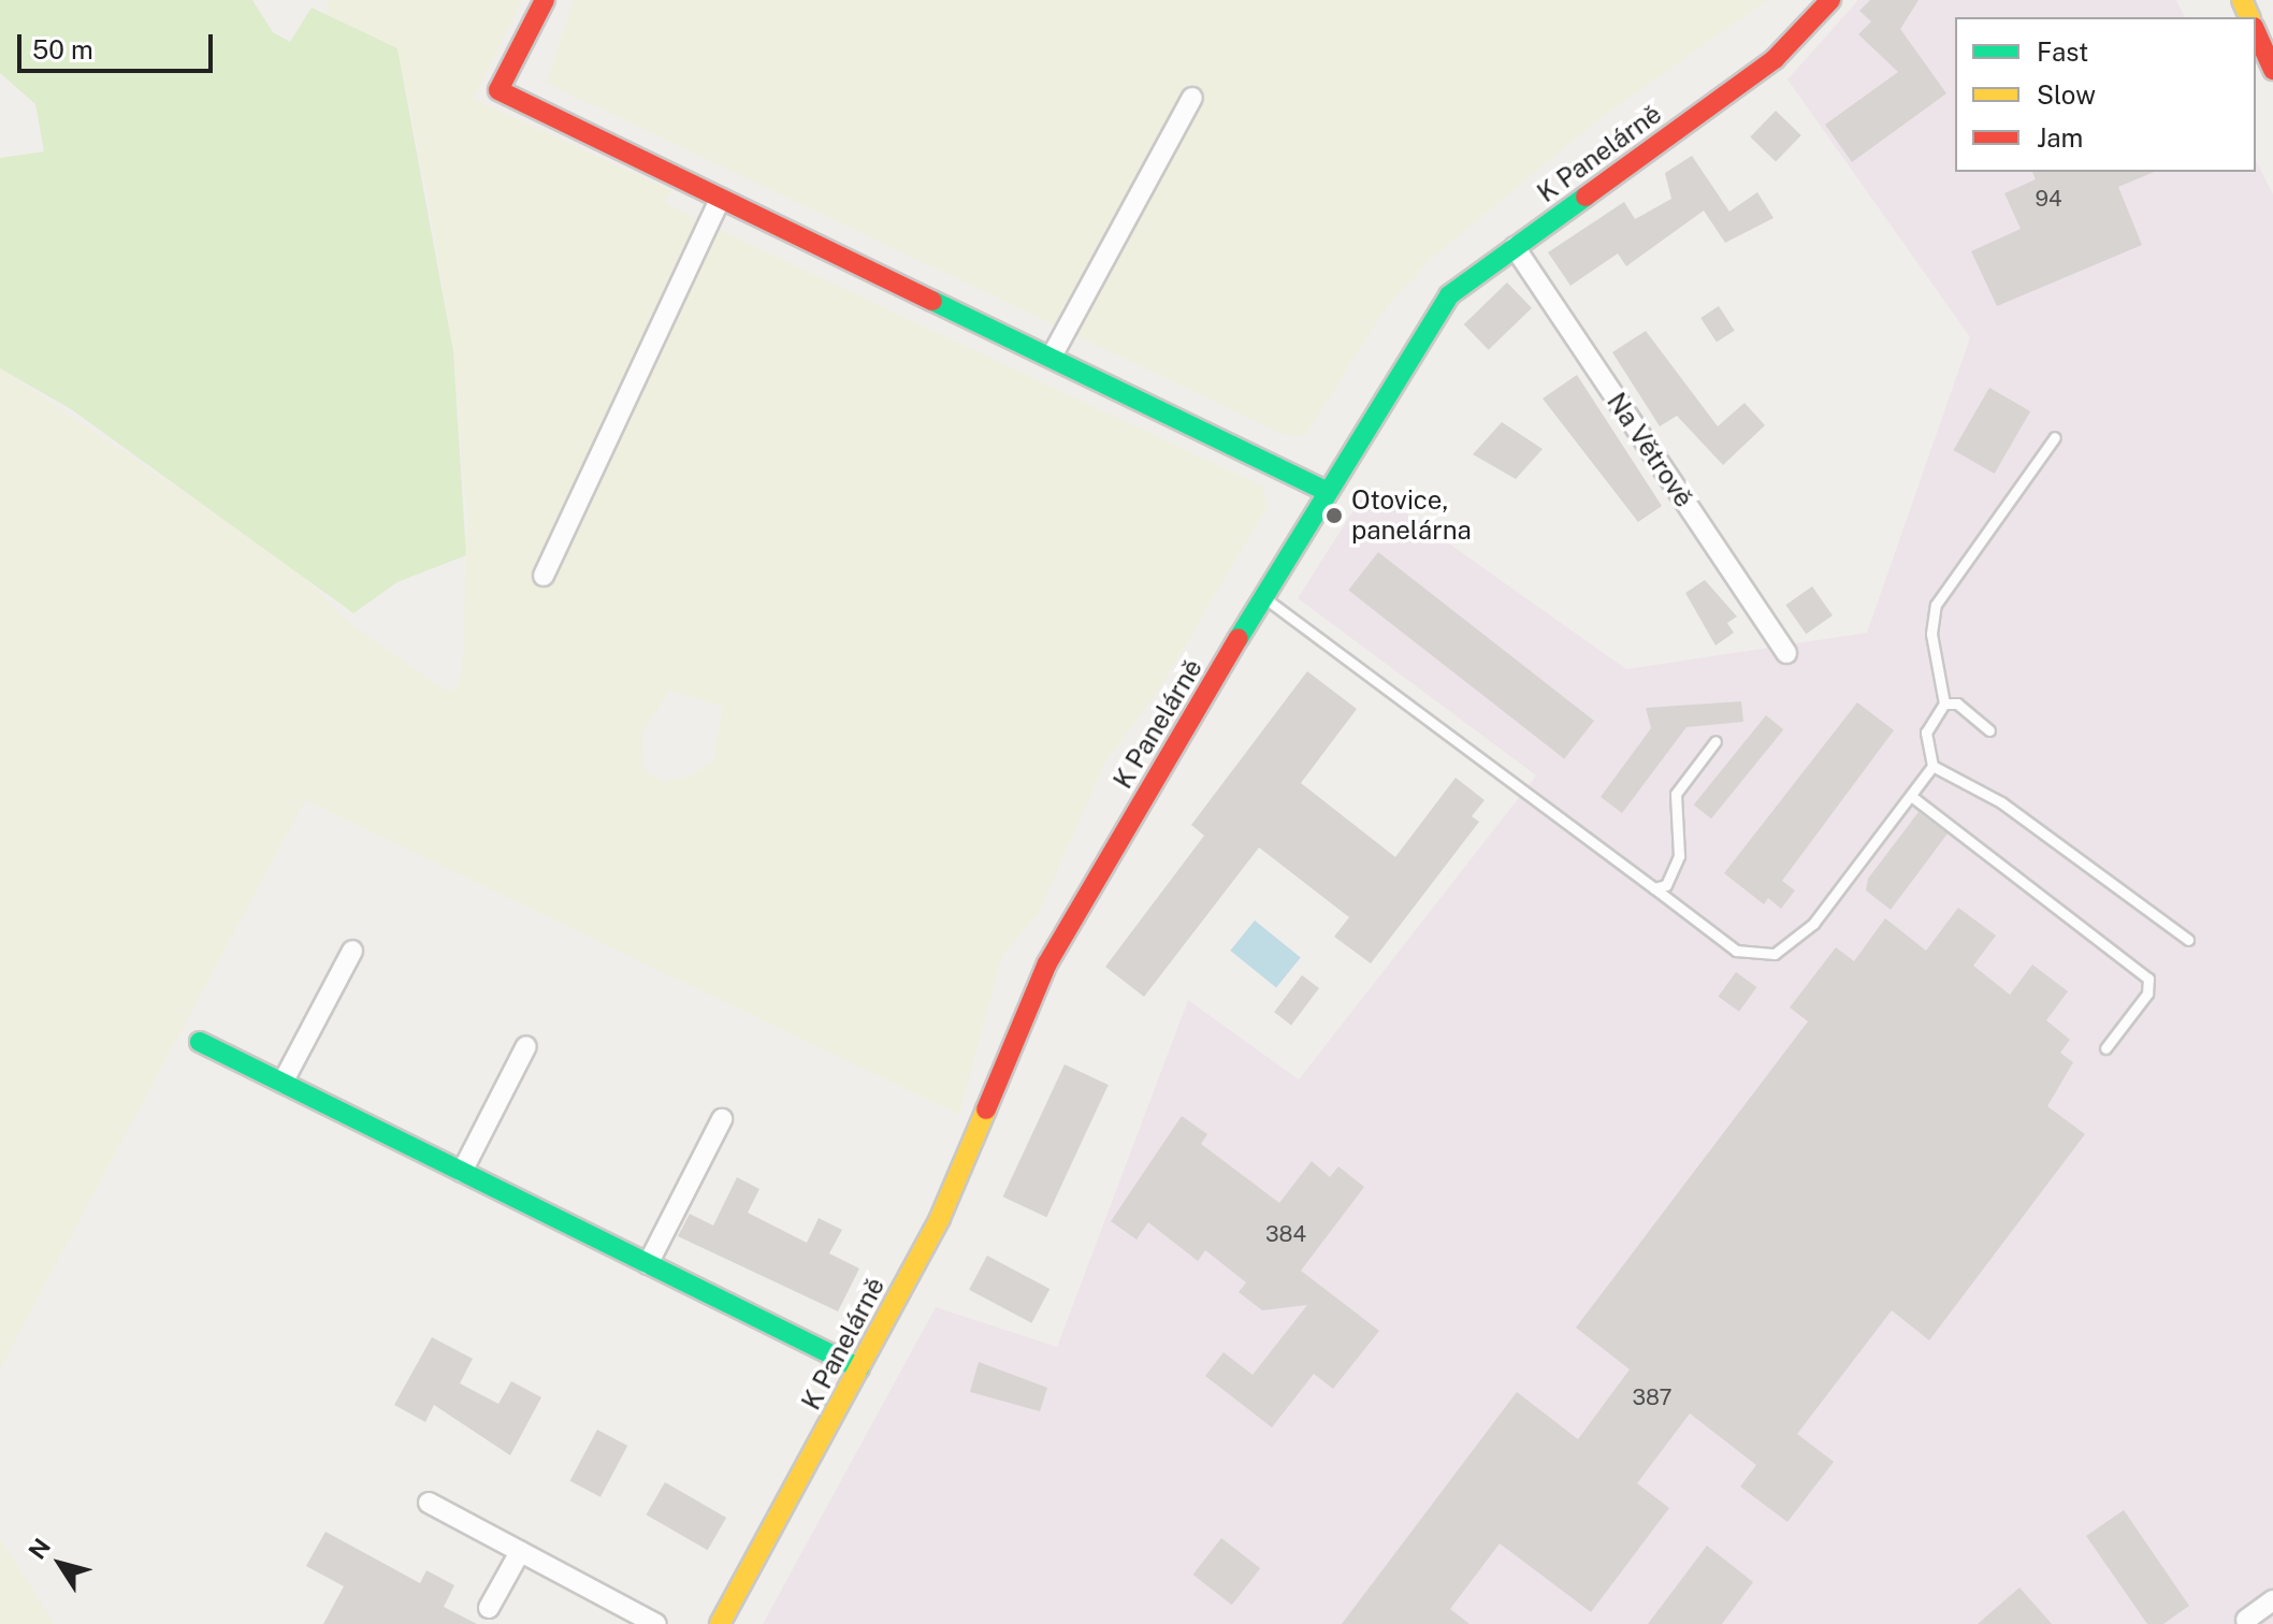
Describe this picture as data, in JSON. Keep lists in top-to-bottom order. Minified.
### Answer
{"streets":{"street":["K Panelárně","Na Větrově"]},"crossings":[["K Panelárně","Na Větrově"]],"places":["Otovice, panelárna"],"house_numbers":["94","384","387"],"legend":["Fast","Slow","Jam"],"scale_bar":"50 m","north":"top left"}
